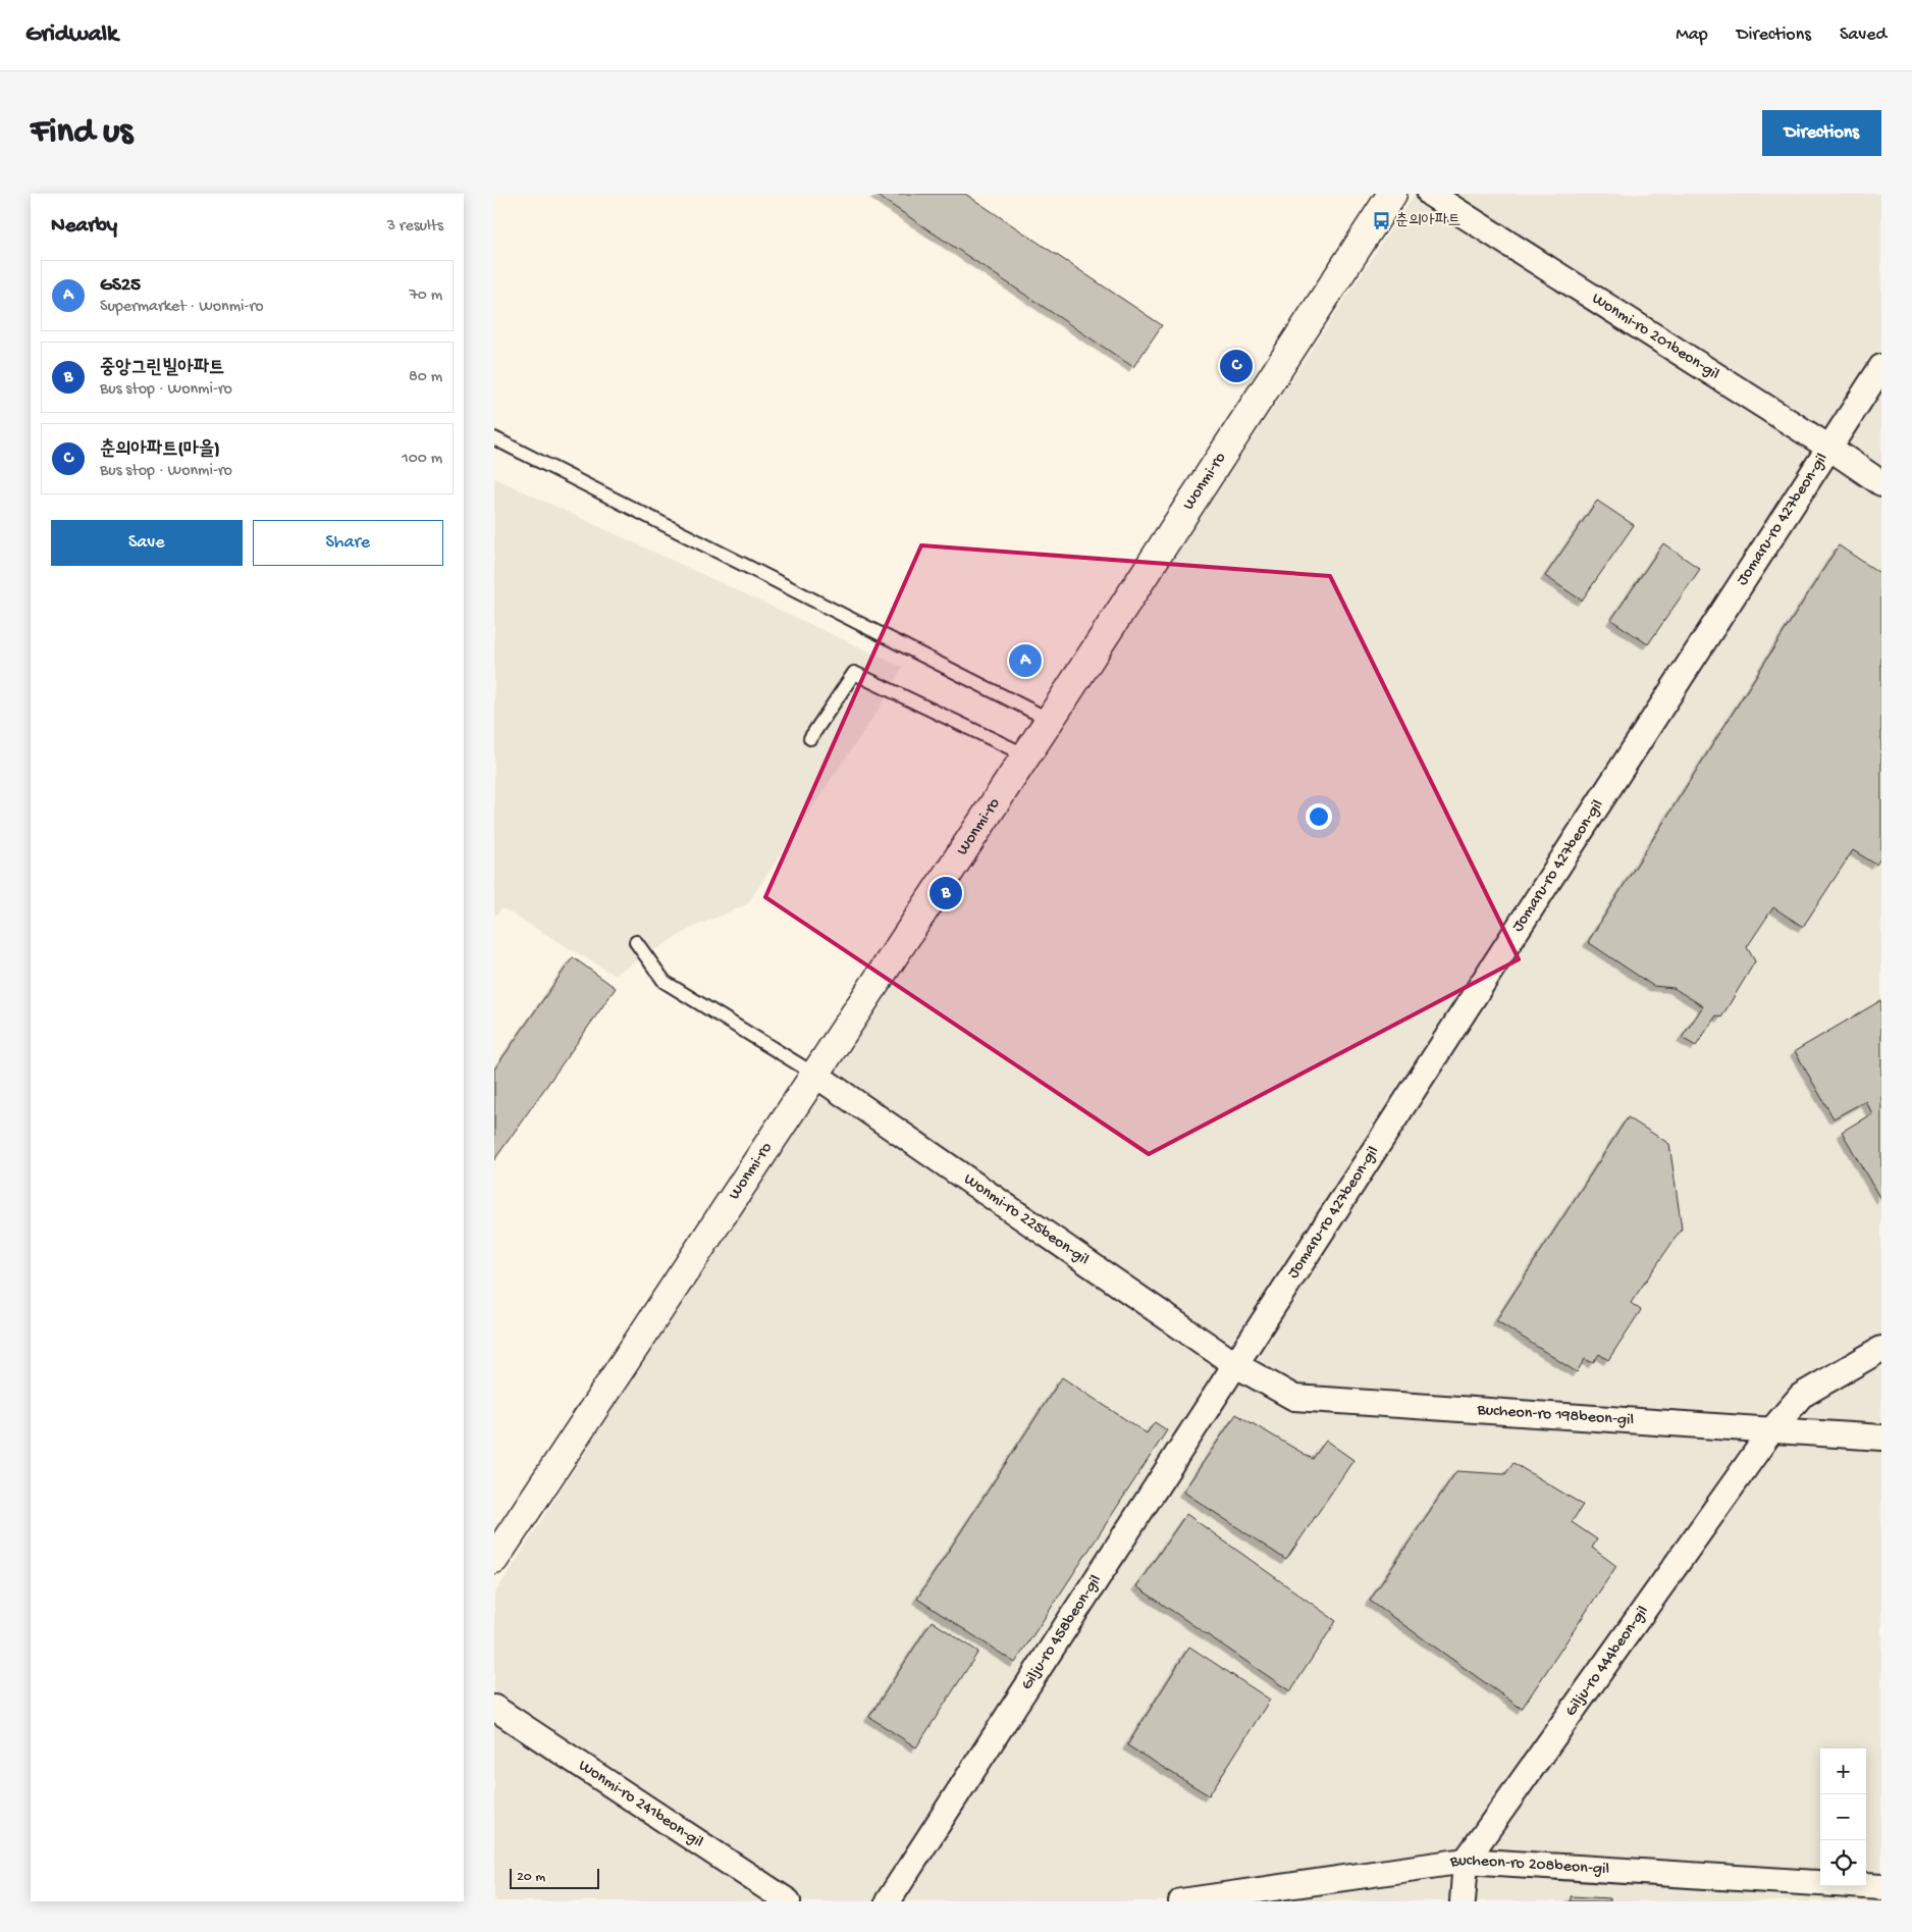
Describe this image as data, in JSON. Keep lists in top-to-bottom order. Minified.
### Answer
{"streets":{"street":["Wonmi-ro 201beon-gil","Wonmi-ro","Jomaru-ro 427beon-gil","Wonmi-ro 225beon-gil","Bucheon-ro 198beon-gil","Gilju-ro 458beon-gil","Gilju-ro 444beon-gil","Wonmi-ro 241beon-gil","Bucheon-ro 208beon-gil"]},"crossings":[["Wonmi-ro 201beon-gil","Jomaru-ro 427beon-gil"],["Wonmi-ro","Wonmi-ro 225beon-gil"],["Jomaru-ro 427beon-gil","Wonmi-ro 225beon-gil"],["Jomaru-ro 427beon-gil","Bucheon-ro 198beon-gil"],["Jomaru-ro 427beon-gil","Gilju-ro 458beon-gil"],["Wonmi-ro 225beon-gil","Bucheon-ro 198beon-gil"],["Wonmi-ro 225beon-gil","Gilju-ro 458beon-gil"],["Bucheon-ro 198beon-gil","Gilju-ro 458beon-gil"],["Bucheon-ro 198beon-gil","Gilju-ro 444beon-gil"],["Gilju-ro 444beon-gil","Bucheon-ro 208beon-gil"]],"places":{"bus stop":["춘의아파트"]},"scale_bar":"20 m","page":{"header":"Gridwalk","nav":["Map","Directions","Saved"],"buttons":["Directions",["Save","Share"]],"title":"Find us","heading":["Nearby","3 results"],"list":[{"mark":"A","name":"GS25","note":"Supermarket · Wonmi-ro","value":"70 m"},{"mark":"B","name":"중앙그린빌아파트","note":"Bus stop · Wonmi-ro","value":"80 m"},{"mark":"C","name":"춘의아파트(마을)","note":"Bus stop · Wonmi-ro","value":"100 m"}],"pins":["C","A","B"],"map_buttons":["+","−"],"scale":"20 m"}}
